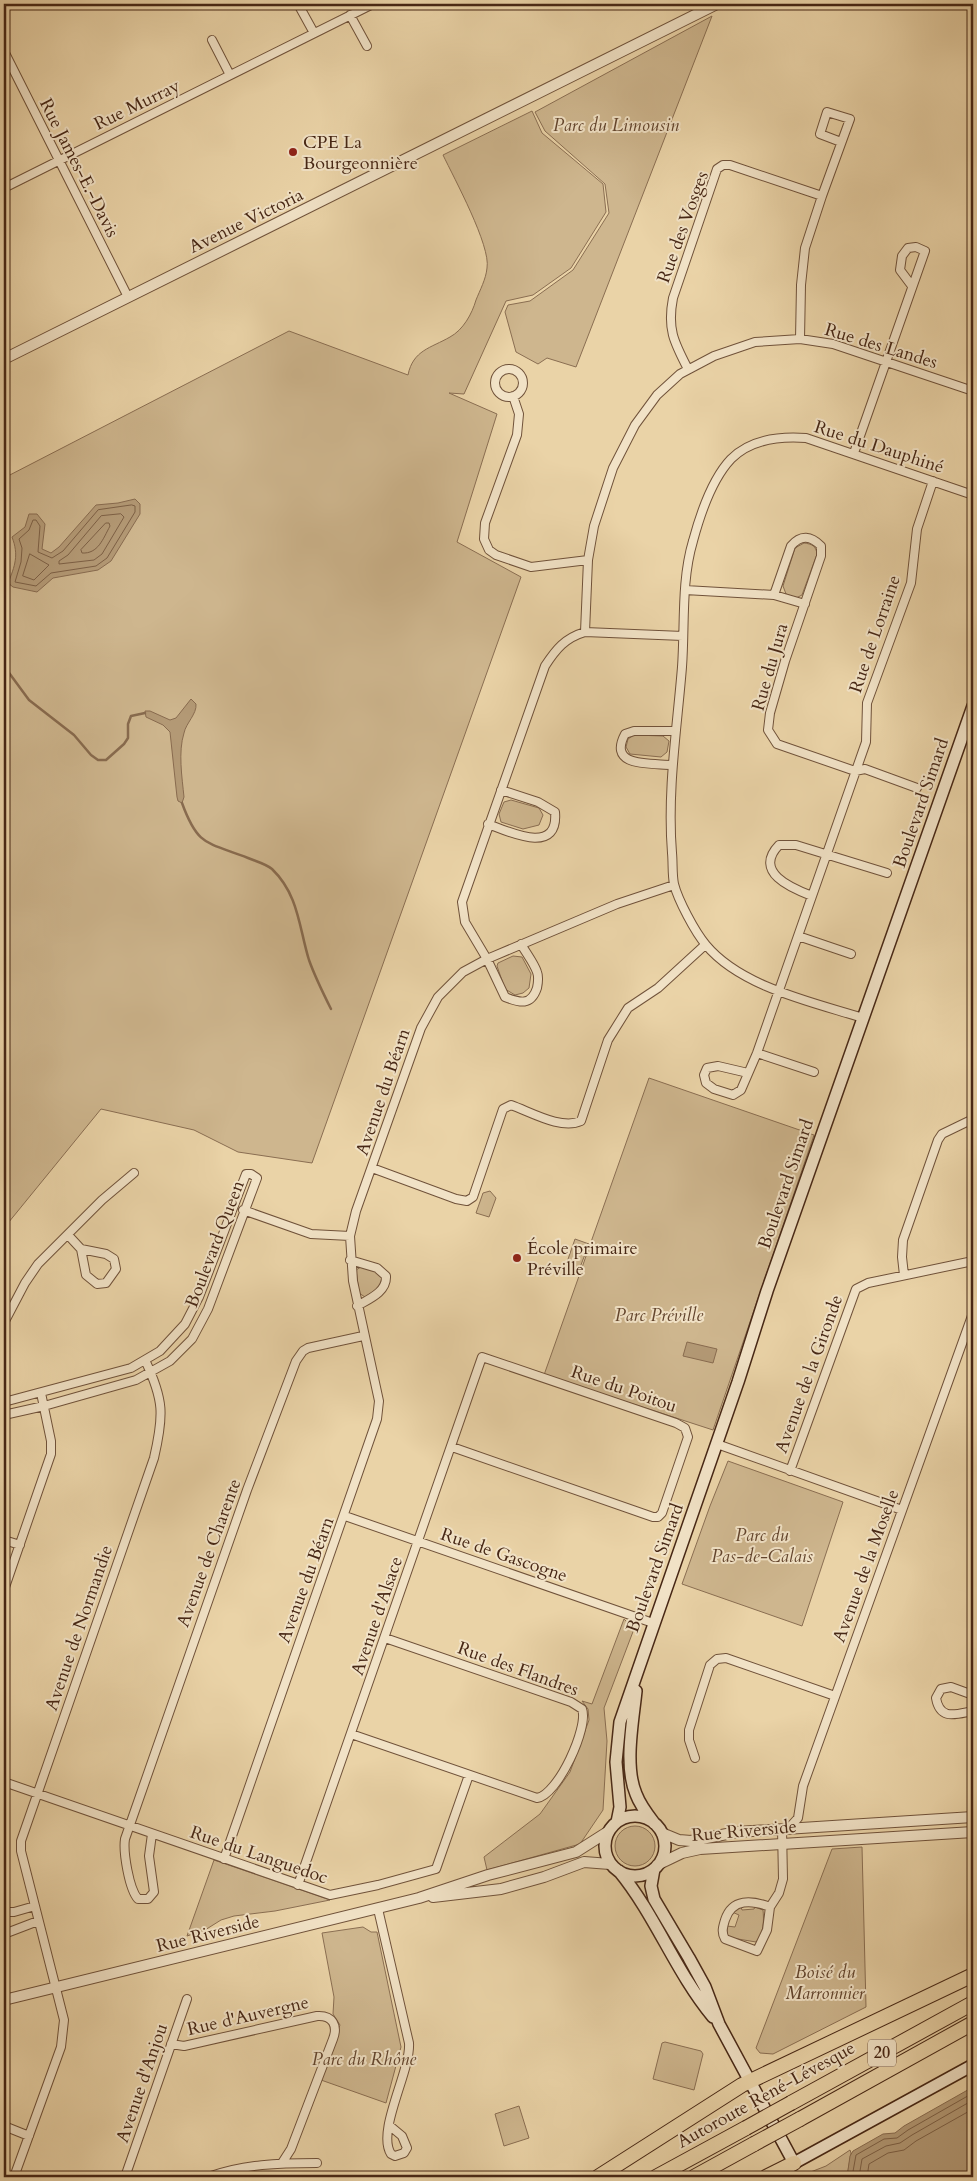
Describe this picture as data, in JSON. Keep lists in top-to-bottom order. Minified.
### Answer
{"streets":{"highway":["20","Autoroute René-Lévesque"],"main road":["Boulevard Simard"],"street":["Rue Murray","Rue James-E.-Davis","Avenue Victoria","Rue des Vosges","Rue des Landes","Rue du Dauphiné","Rue de Lorraine","Rue du Jura","Avenue du Béarn","Boulevard Queen","Avenue de la Gironde","Rue du Poitou","Avenue de Charente","Rue de Gascogne","Avenue de la Moselle","Avenue d'Alsace","Avenue de Normandie","Rue des Flandres","Rue Riverside","Rue du Languedoc","Rue d'Auvergne","Avenue d'Anjou"]},"crossings":[["Rue Murray","Rue James-E.-Davis"],["Rue James-E.-Davis","Avenue Victoria"],["Rue des Vosges","Rue des Landes"],["Rue du Dauphiné","Rue de Lorraine"],["Rue du Dauphiné","Rue du Jura"],["Rue du Dauphiné","Boulevard Simard"],["Rue du Dauphiné","Avenue du Béarn"],["Rue de Lorraine","Rue du Jura"],["Boulevard Simard","Rue de Gascogne"],["Boulevard Simard","Rue Riverside"],["Avenue du Béarn","Avenue de Charente"],["Avenue du Béarn","Rue de Gascogne"],["Avenue du Béarn","Rue du Languedoc"],["Boulevard Queen","Avenue de Normandie"],["Rue du Poitou","Avenue d'Alsace"],["Avenue de Charente","Rue du Languedoc"],["Rue de Gascogne","Avenue d'Alsace"],["Avenue de la Moselle","Rue Riverside"],["Avenue d'Alsace","Rue des Flandres"],["Avenue d'Alsace","Rue du Languedoc"],["Avenue de Normandie","Rue Riverside"],["Avenue de Normandie","Rue du Languedoc"],["Rue des Flandres","Rue du Languedoc"],["Rue d'Auvergne","Avenue d'Anjou"]],"parks":["Parc du Limousin","Parc Préville","Parc du Pas-de-Calais","Boisé du Marronnier","Parc du Rhône"],"places":["CPE La Bourgeonnière","École primaire Préville"]}
